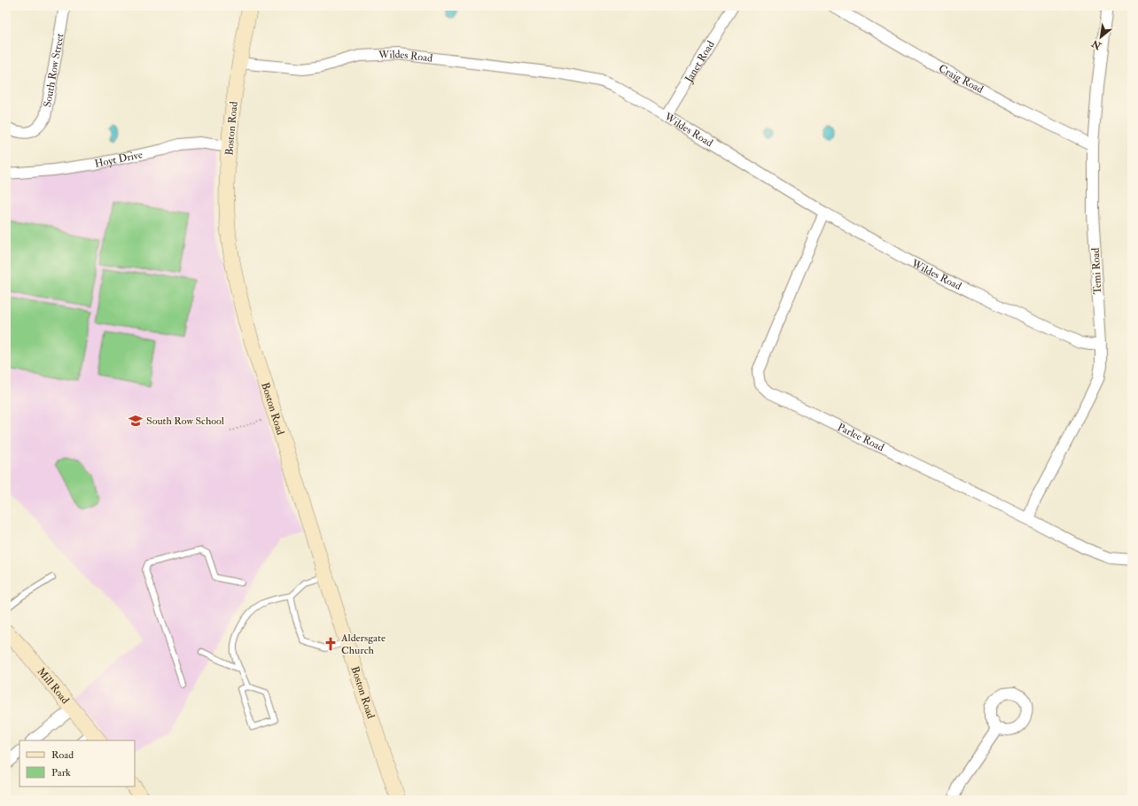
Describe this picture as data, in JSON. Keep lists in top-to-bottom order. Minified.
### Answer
{"streets":{"main road":["Boston Road","Mill Road"],"street":["Wildes Road","Janet Road","South Row Street","Craig Road","Hoyt Drive","Temi Road","Parlee Road"]},"crossings":[["Wildes Road","Janet Road"],["Wildes Road","Boston Road"],["Wildes Road","Temi Road"],["Wildes Road","Parlee Road"],["Craig Road","Temi Road"],["Boston Road","Hoyt Drive"],["Temi Road","Parlee Road"]],"places":{"school or university":["South Row School"],"church":["Aldersgate Church"]},"legend":["Road","Park"],"north":"bottom left"}
